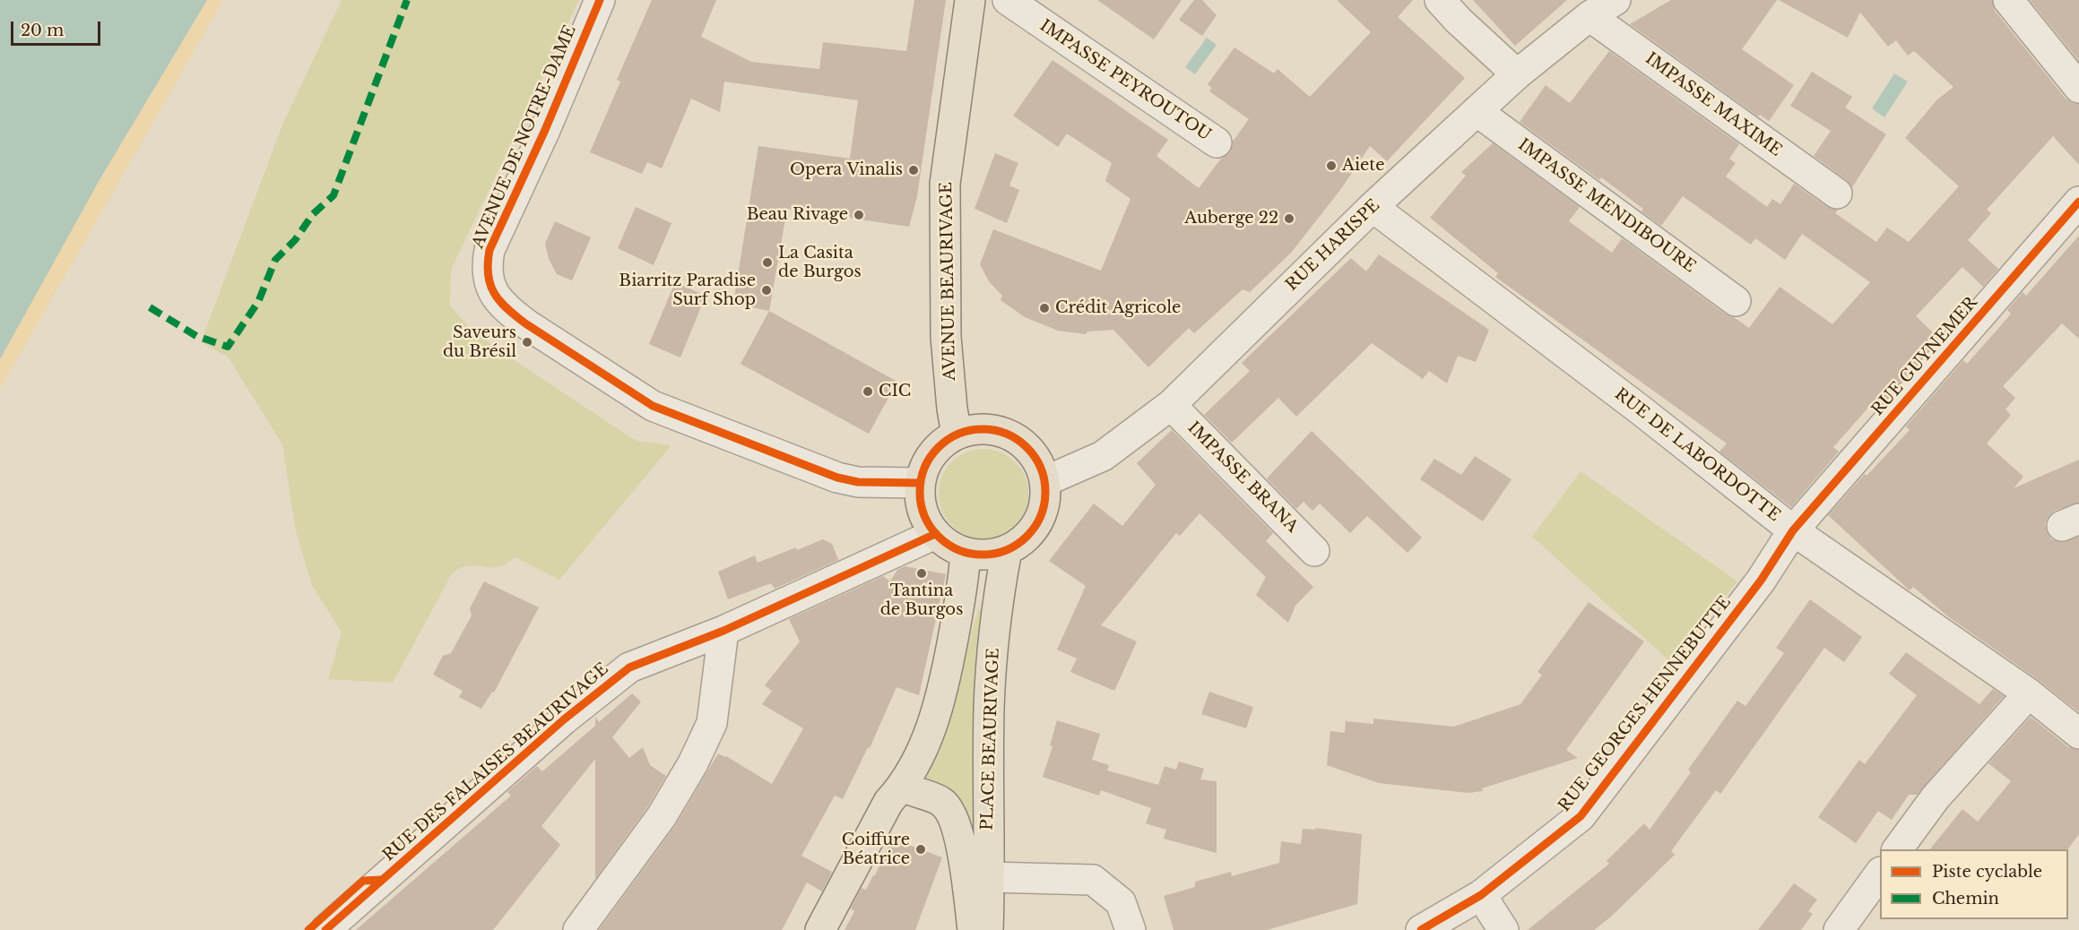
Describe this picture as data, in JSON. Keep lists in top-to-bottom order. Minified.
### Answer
{"streets":{"main road":["AVENUE BEAURIVAGE","PLACE BEAURIVAGE"],"street":["IMPASSE PEYROUTOU","IMPASSE MAXIME","AVENUE DE NOTRE-DAME","IMPASSE MENDIBOURE","RUE HARISPE","RUE GUYNEMER","RUE DE LABORDOTTE","IMPASSE BRANA","RUE GEORGES HENNEBUTTE","RUE DES FALAISES BEAURIVAGE"]},"crossings":[["IMPASSE MAXIME","RUE HARISPE"],["AVENUE DE NOTRE-DAME","RUE HARISPE"],["AVENUE DE NOTRE-DAME","AVENUE BEAURIVAGE"],["AVENUE DE NOTRE-DAME","PLACE BEAURIVAGE"],["AVENUE DE NOTRE-DAME","RUE DES FALAISES BEAURIVAGE"],["IMPASSE MENDIBOURE","RUE HARISPE"],["RUE HARISPE","AVENUE BEAURIVAGE"],["RUE HARISPE","RUE DE LABORDOTTE"],["RUE HARISPE","IMPASSE BRANA"],["RUE HARISPE","PLACE BEAURIVAGE"],["RUE HARISPE","RUE DES FALAISES BEAURIVAGE"],["AVENUE BEAURIVAGE","PLACE BEAURIVAGE"],["AVENUE BEAURIVAGE","RUE DES FALAISES BEAURIVAGE"],["RUE GUYNEMER","RUE DE LABORDOTTE"],["RUE GUYNEMER","RUE GEORGES HENNEBUTTE"],["RUE DE LABORDOTTE","RUE GEORGES HENNEBUTTE"],["PLACE BEAURIVAGE","RUE DES FALAISES BEAURIVAGE"]],"places":["Aiete","Opera Vinalis","Beau Rivage","Auberge 22","La Casita de Burgos","Biarritz Paradise Surf Shop","Crédit Agricole","Saveurs du Brésil","CIC","Tantina de Burgos","Coiffure Béatrice"],"legend":["Piste cyclable","Chemin"],"scale_bar":"20 m"}
